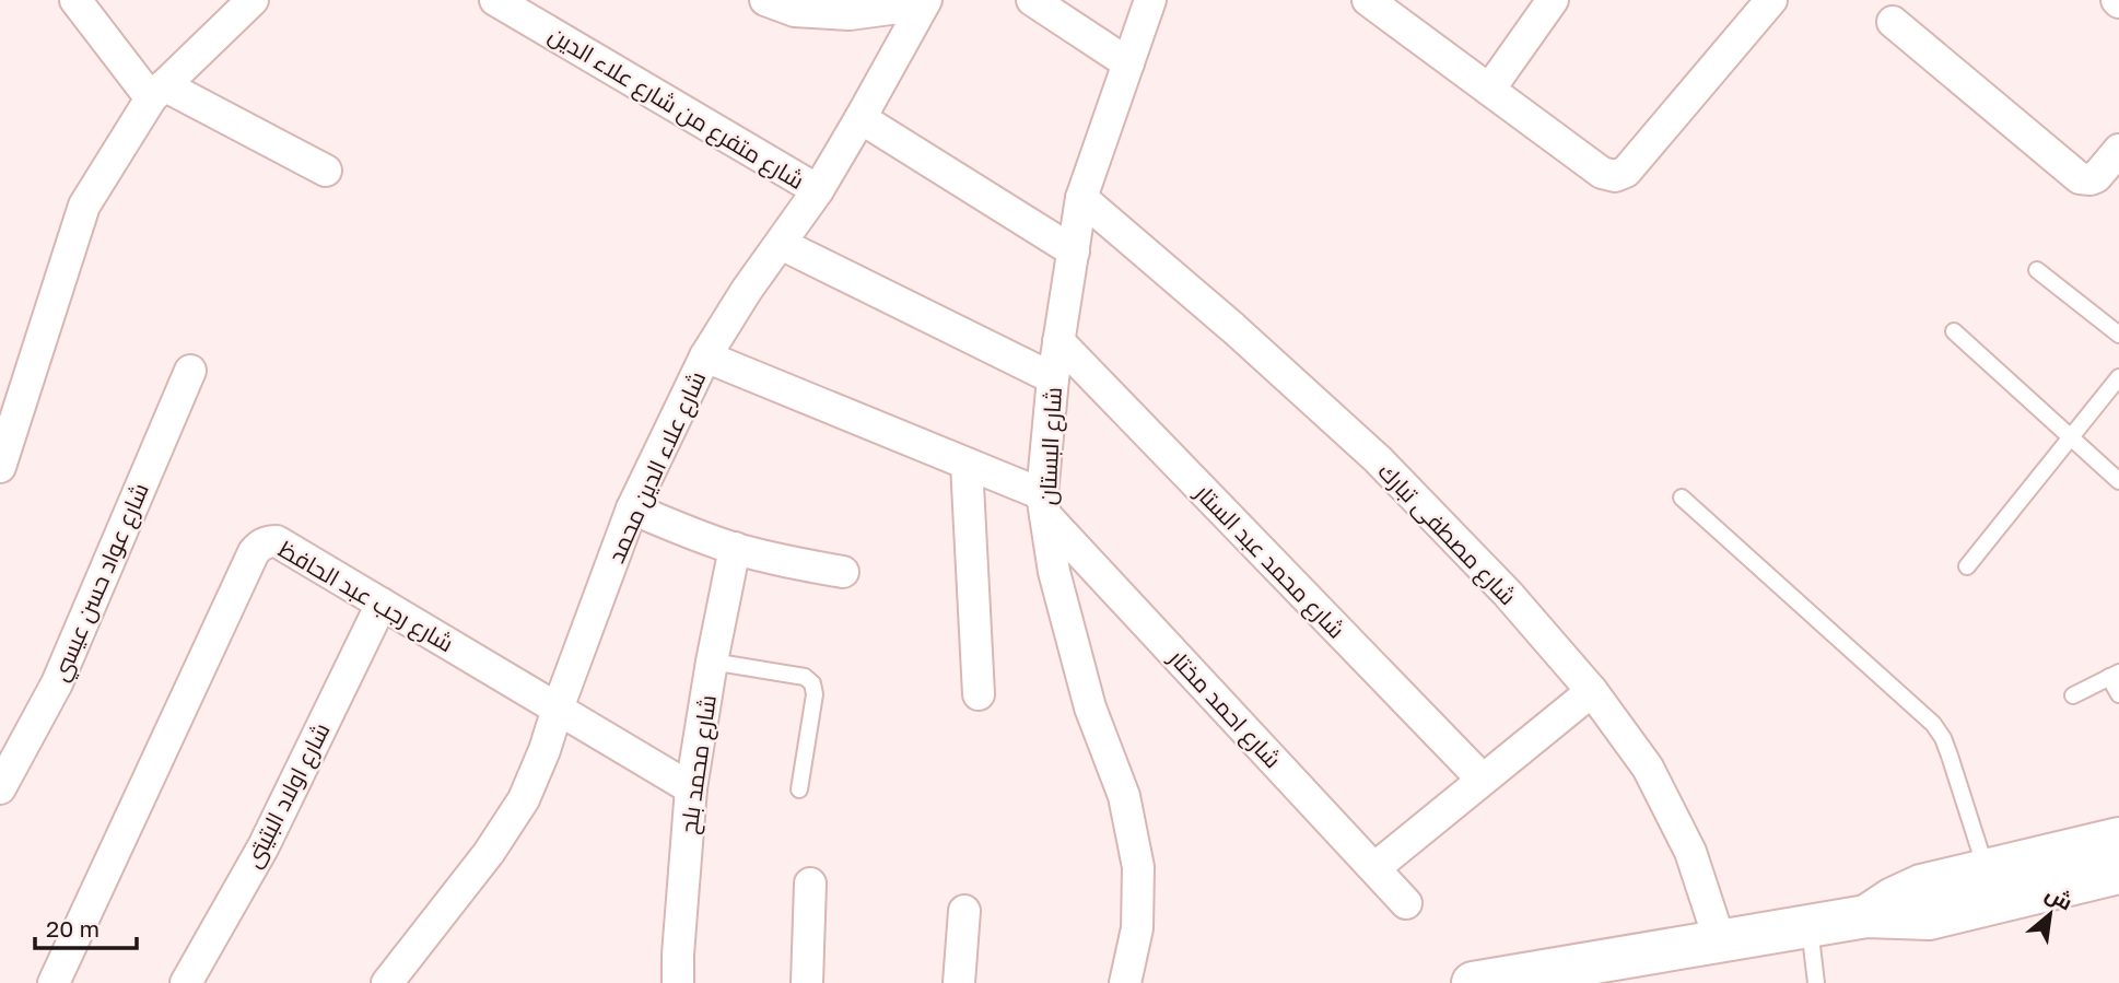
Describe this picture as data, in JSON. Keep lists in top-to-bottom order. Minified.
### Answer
{"streets":{"street":["شارع متفرع من شارع علاء الدين","شارع البستان","شارع علاء الدين محمد","شارع مصطفى تبارك","شارع محمد عبد الستار","شارع عواد حسن عيسي","شارع رجب عبد الحافظ","شارع احمد مختار","شارع محمد بلح","شارع اولاد البتيتى"]},"crossings":[["شارع متفرع من شارع علاء الدين","شارع علاء الدين محمد"],["شارع البستان","شارع مصطفى تبارك"],["شارع البستان","شارع محمد عبد الستار"],["شارع البستان","شارع احمد مختار"],["شارع علاء الدين محمد","شارع رجب عبد الحافظ"],["شارع علاء الدين محمد","شارع احمد مختار"],["شارع رجب عبد الحافظ","شارع محمد بلح"],["شارع رجب عبد الحافظ","شارع اولاد البتيتى"]],"scale_bar":"20 m","north":"top right"}
